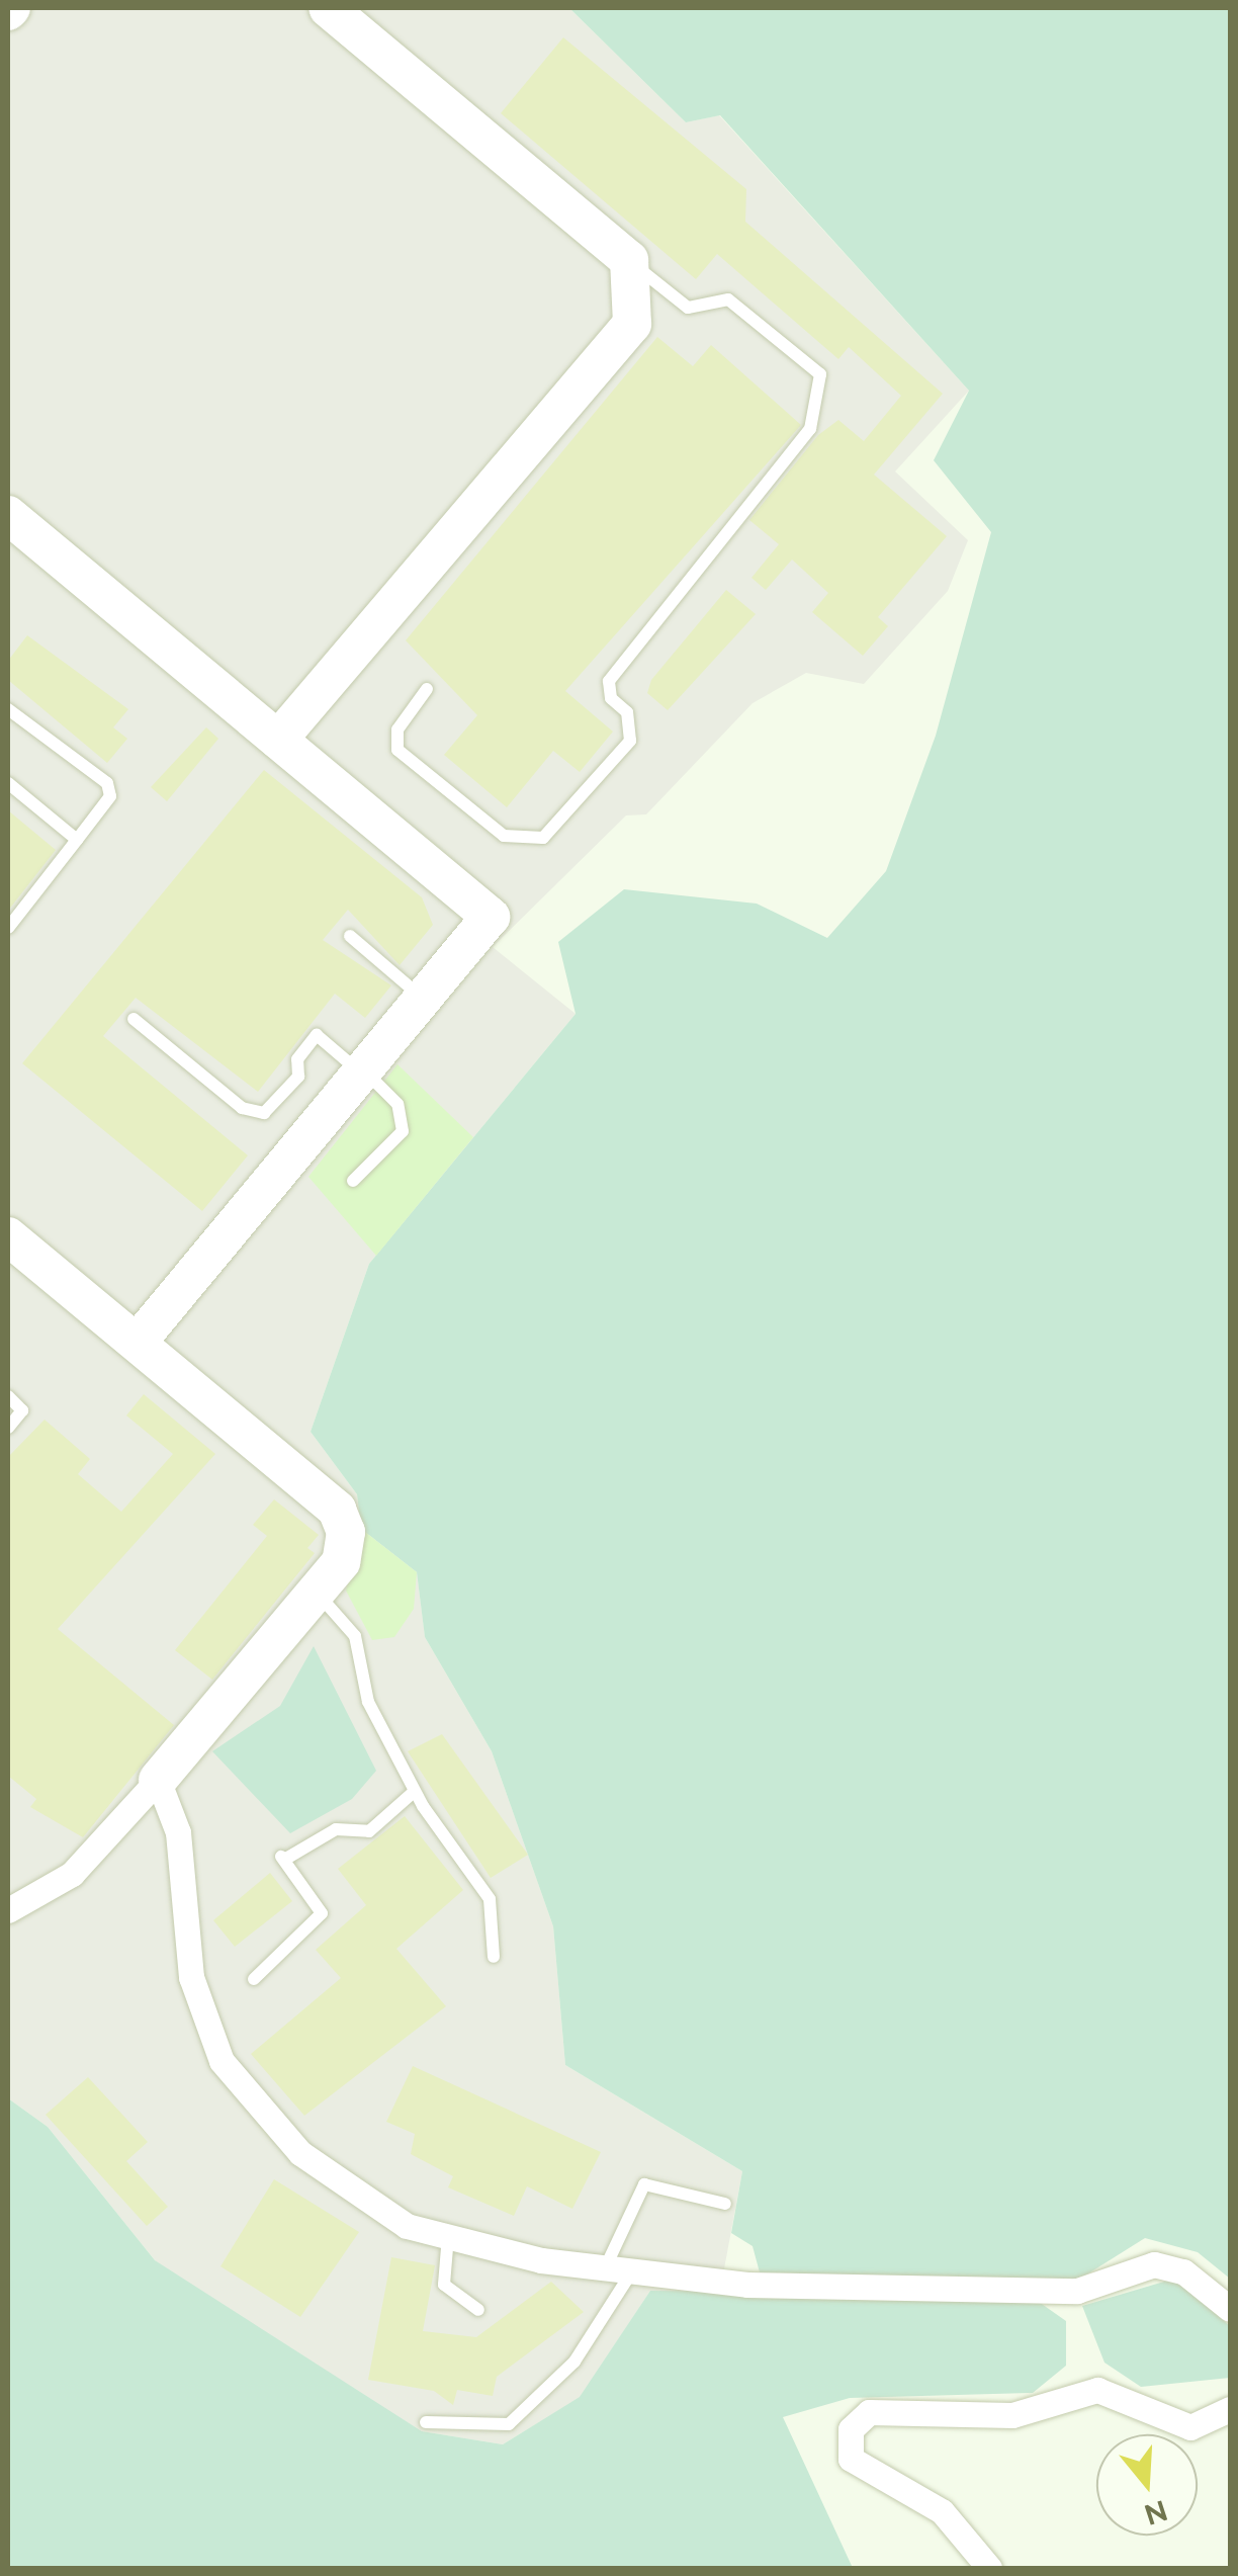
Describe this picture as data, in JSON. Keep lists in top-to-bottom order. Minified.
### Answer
{"north":"bottom"}
